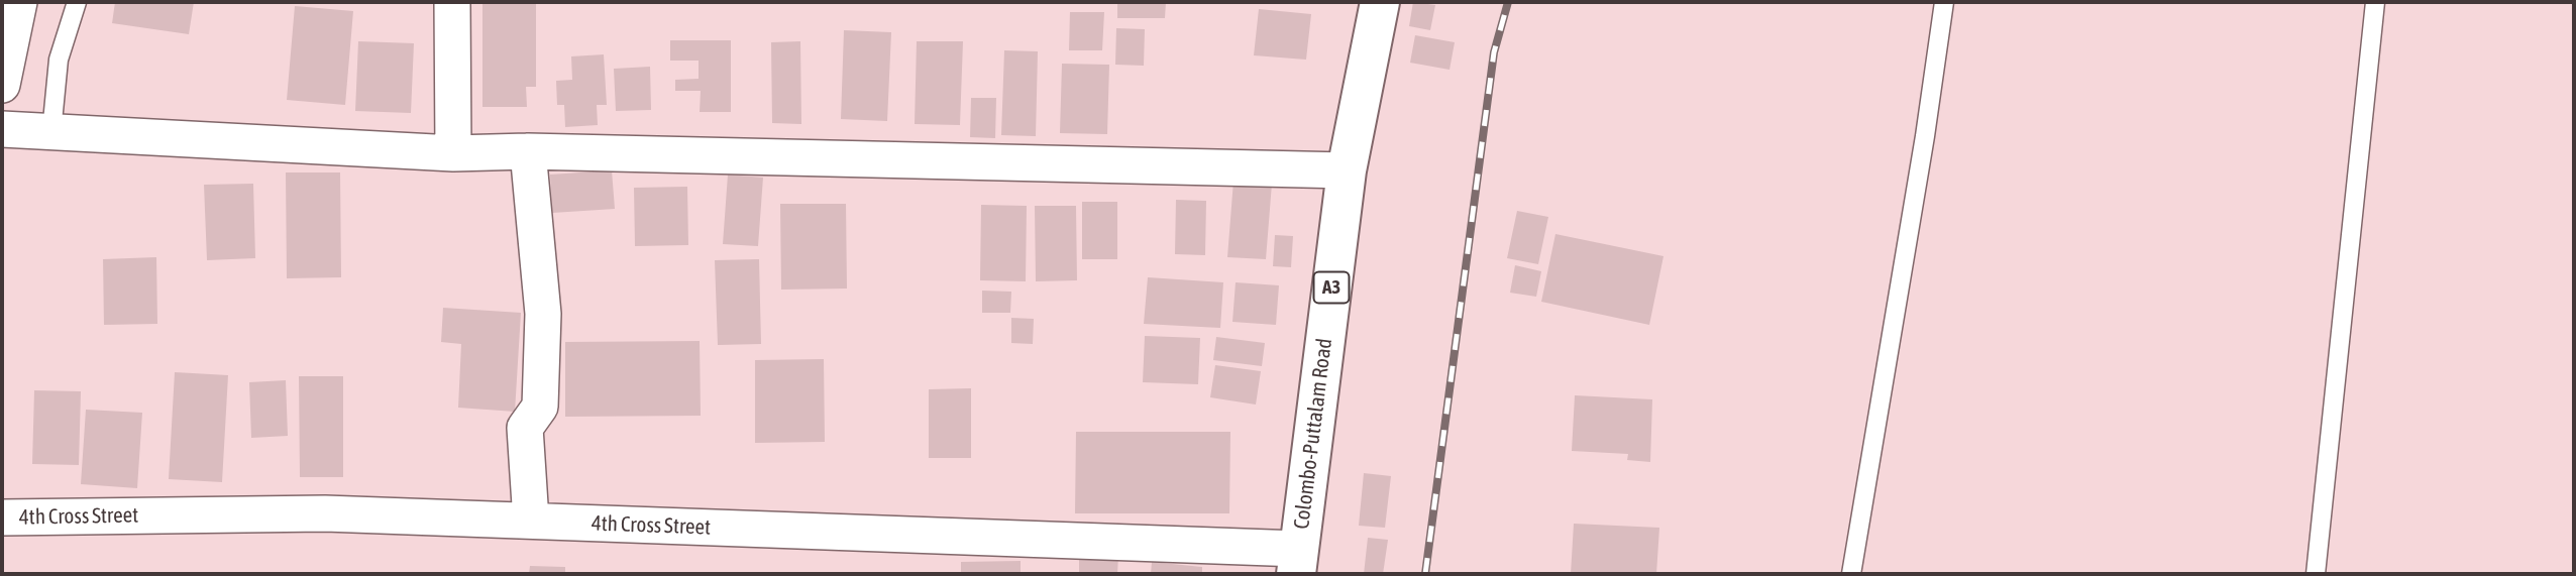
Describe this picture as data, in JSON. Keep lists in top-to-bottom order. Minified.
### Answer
{"streets":{"highway":["A3","Colombo-Puttalam Road"],"street":["4th Cross Street"]},"crossings":[["Colombo-Puttalam Road","4th Cross Street"]]}
